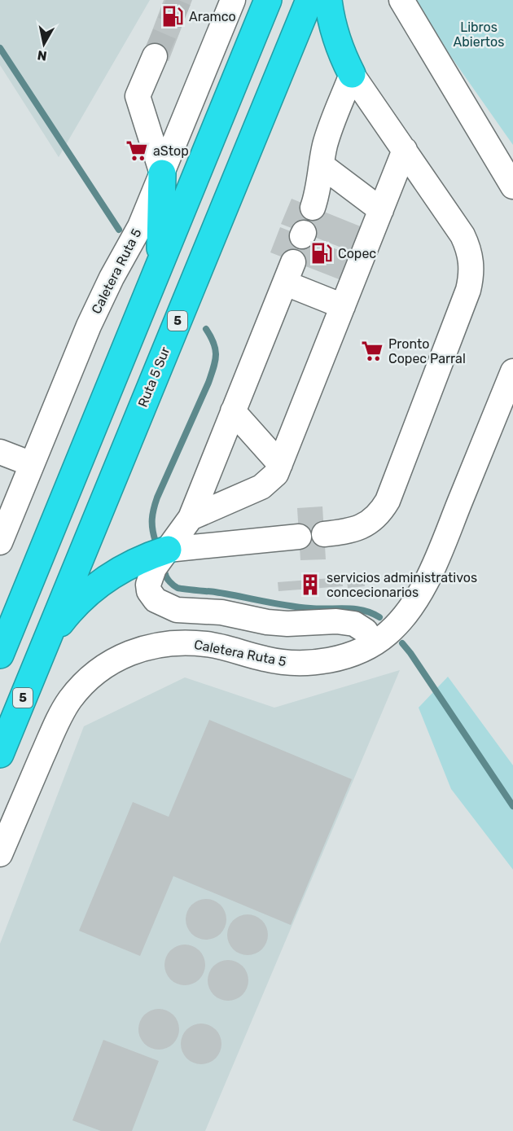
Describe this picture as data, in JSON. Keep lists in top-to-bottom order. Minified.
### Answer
{"streets":{"highway":["5","Ruta 5 Sur"],"street":["Caletera Ruta 5"]},"parks":["Libros Abiertos"],"places":{"fuel station":["Aramco","Copec"],"supermarket":["aStop","Pronto Copec Parral"],"building":["servicios administrativos concecionarios"]},"north":"bottom"}
